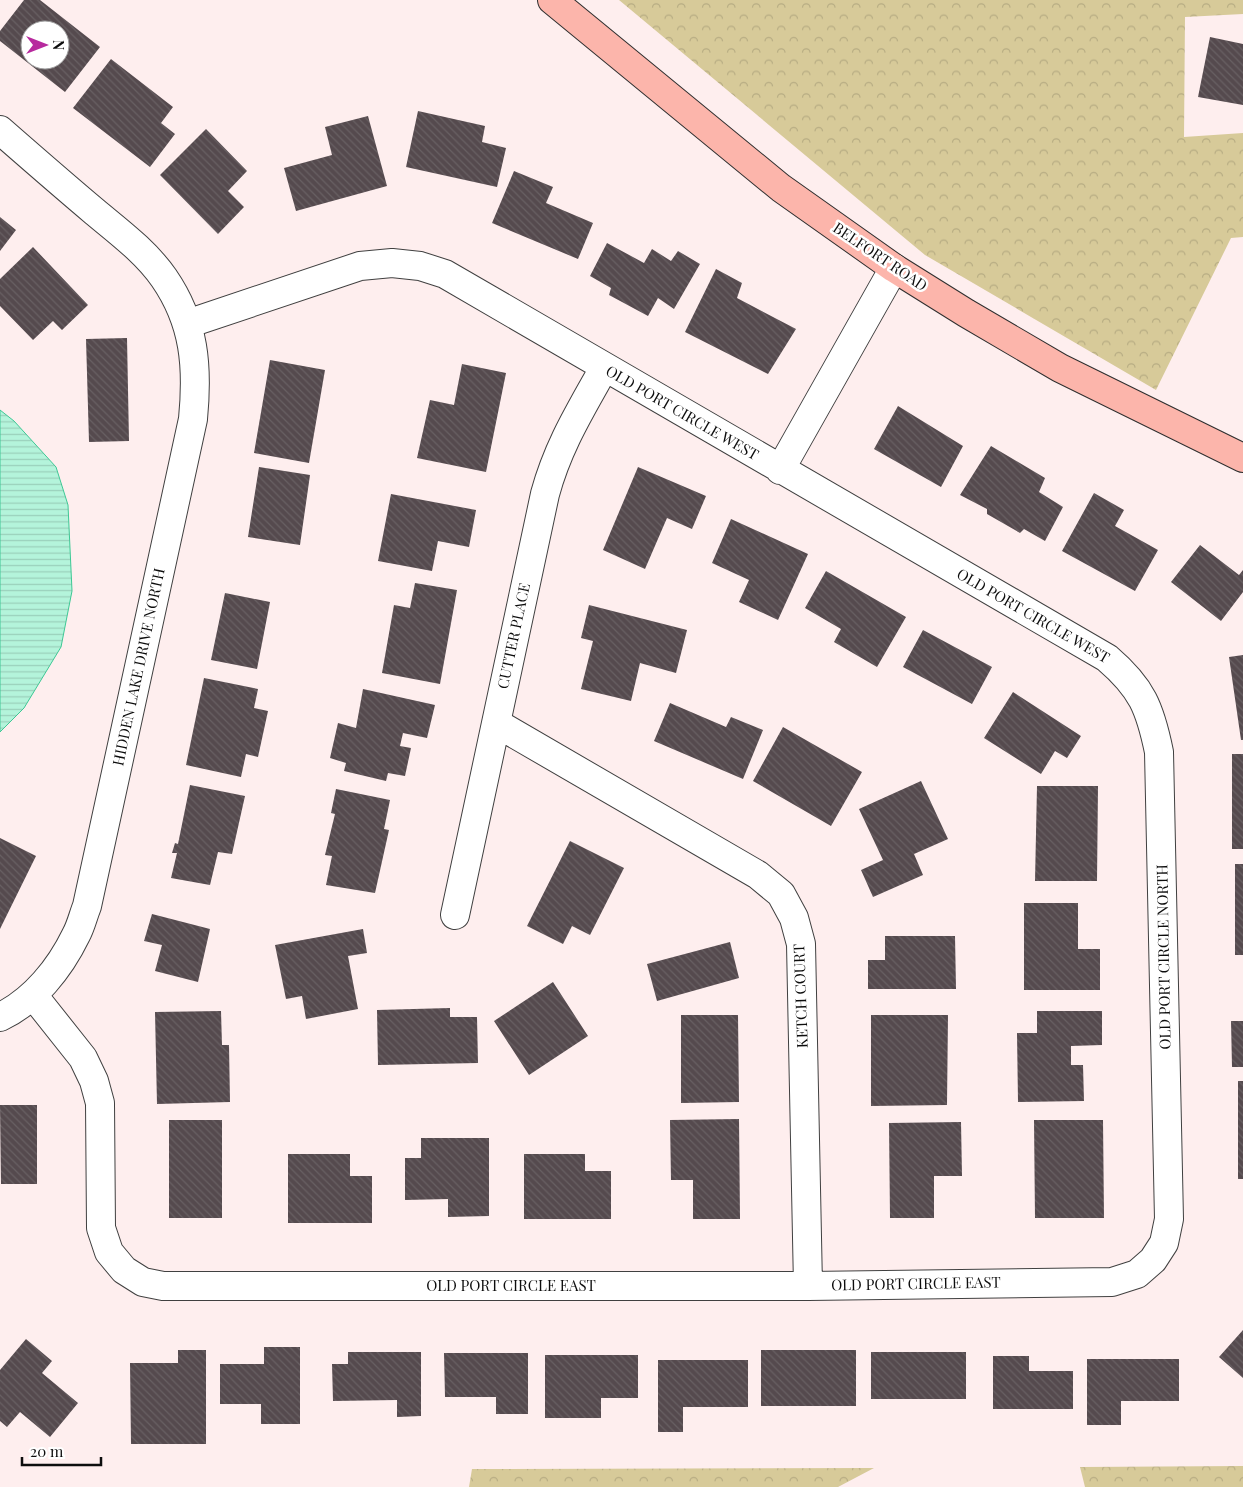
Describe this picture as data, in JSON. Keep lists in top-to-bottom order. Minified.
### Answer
{"streets":{"street":["BELFORT ROAD","OLD PORT CIRCLE WEST","CUTTER PLACE","HIDDEN LAKE DRIVE NORTH","OLD PORT CIRCLE NORTH","KETCH COURT","OLD PORT CIRCLE EAST"]},"crossings":[["OLD PORT CIRCLE WEST","CUTTER PLACE"],["OLD PORT CIRCLE WEST","HIDDEN LAKE DRIVE NORTH"],["OLD PORT CIRCLE WEST","OLD PORT CIRCLE NORTH"],["CUTTER PLACE","KETCH COURT"],["HIDDEN LAKE DRIVE NORTH","OLD PORT CIRCLE EAST"],["OLD PORT CIRCLE NORTH","OLD PORT CIRCLE EAST"],["KETCH COURT","OLD PORT CIRCLE EAST"]],"scale_bar":"20 m","north":"right"}
